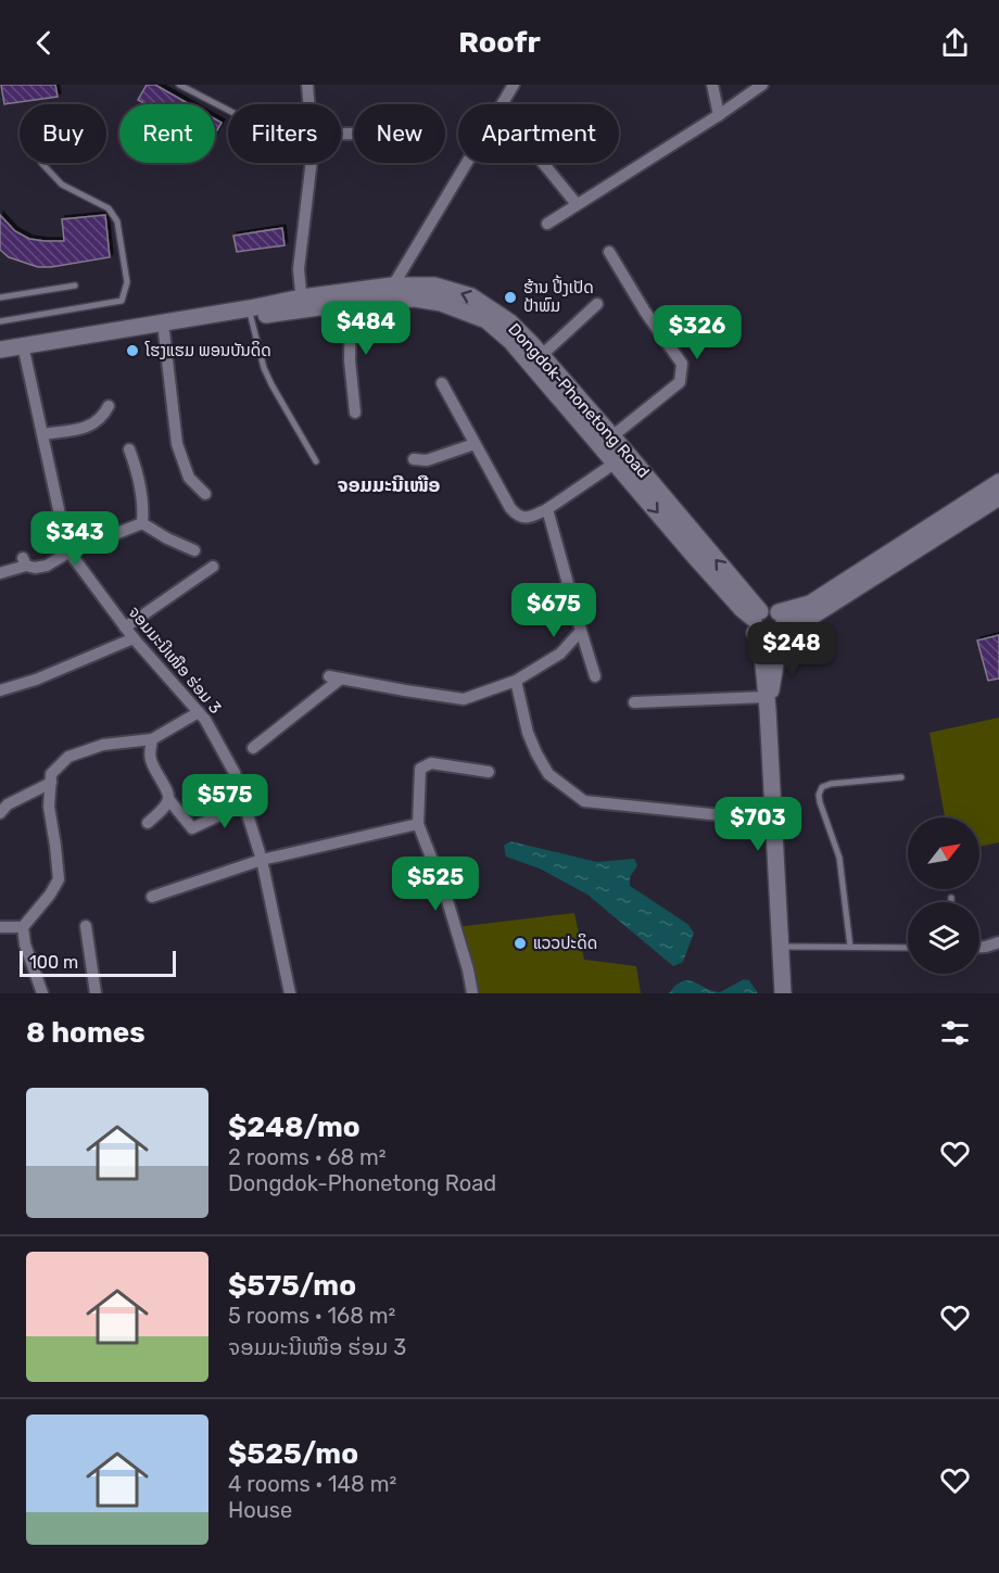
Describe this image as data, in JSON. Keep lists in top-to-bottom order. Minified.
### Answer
{"streets":{"main road":["Dongdok-Phonetong Road"],"street":["ຈອມມະນີເໜືອ ຮ່ອມ 3"]},"crossings":[["Dongdok-Phonetong Road","ຈອມມະນີເໜືອ ຮ່ອມ 3"]],"districts":["ຈອມມະນີເໜືອ"],"places":["ຮ້ານ ປີ້ງເປັດ ປ້າພົມ","ໂຮງແຮມ ພອນບັນດິດ","ແວວປະດິດ"],"scale_bar":"100 m","north":"top right","page":{"header":"Roofr","chip":["Buy","Rent","Filters","New","Apartment"],"price":["$484","$326","$343","$675","$248","$575","$703","$525"],"scale":"100 m","heading":"8 homes","list":[{"name":"$248/mo","note":"2 rooms · 68 m² · Dongdok-Phonetong Road"},{"name":"$575/mo","note":"5 rooms · 168 m² · ຈອມມະນີເໜືອ ຮ່ອມ 3"},{"name":"$525/mo","note":"4 rooms · 148 m² · House"}]}}
